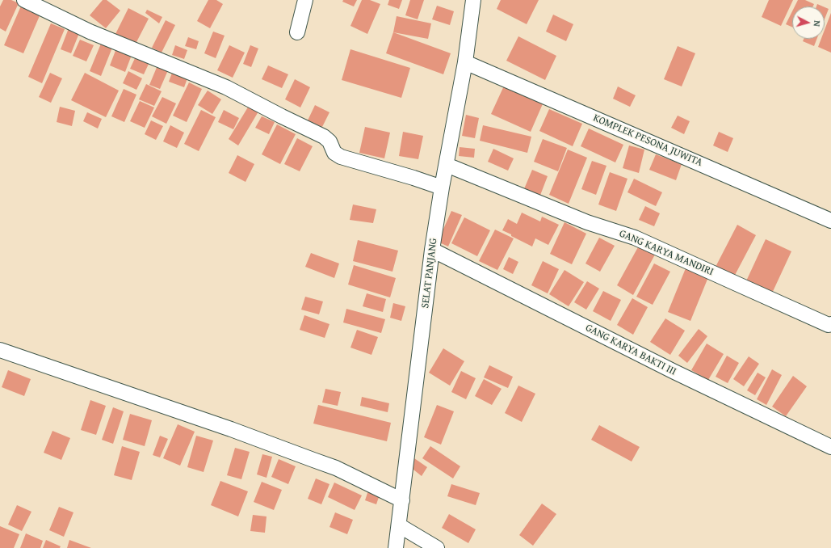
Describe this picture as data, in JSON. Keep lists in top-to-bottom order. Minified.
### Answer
{"streets":{"street":["KOMPLEK PESONA JUWITA","GANG KARYA MANDIRI","SELAT PANJANG","GANG KARYA BAKTI III"]},"crossings":[["KOMPLEK PESONA JUWITA","SELAT PANJANG"],["GANG KARYA MANDIRI","SELAT PANJANG"],["SELAT PANJANG","GANG KARYA BAKTI III"]],"north":"right"}
